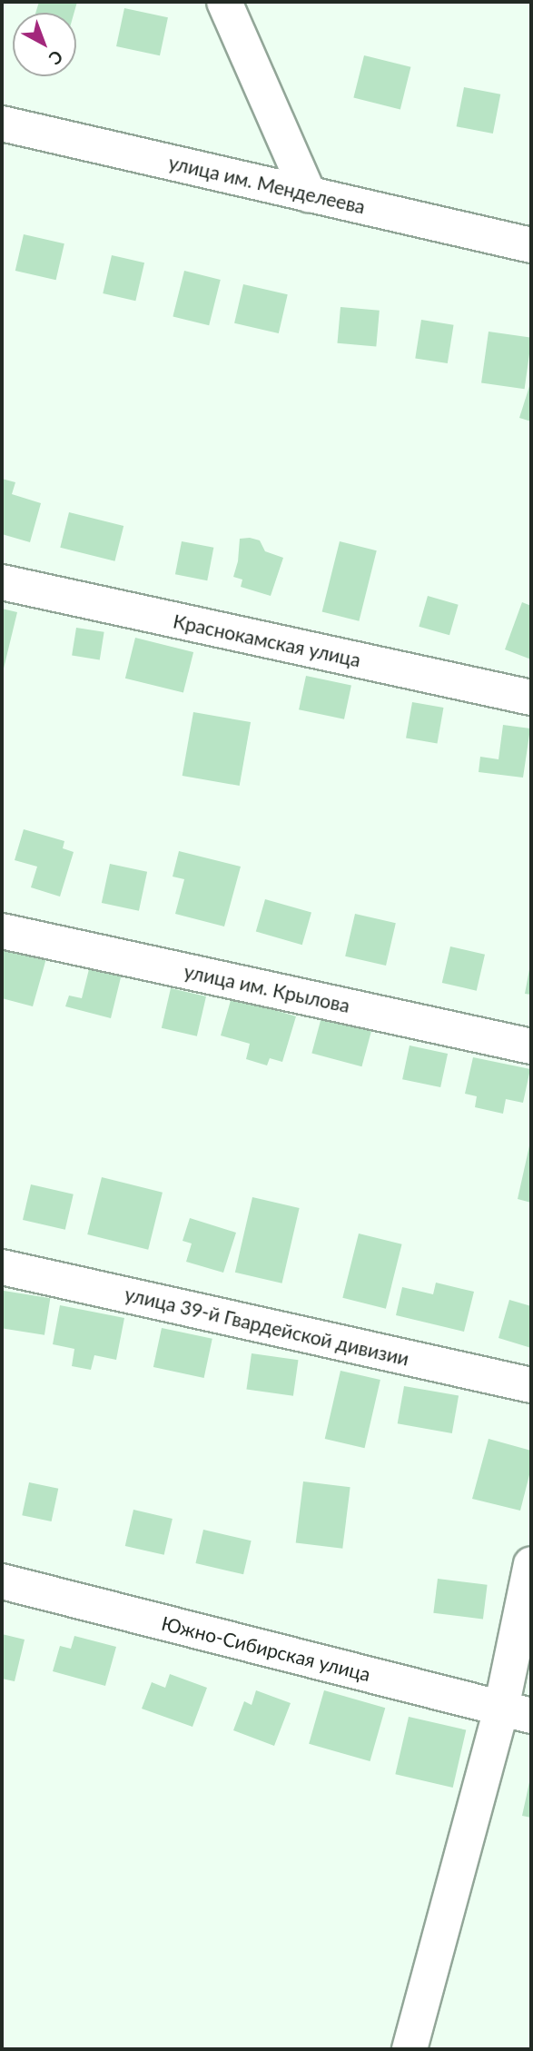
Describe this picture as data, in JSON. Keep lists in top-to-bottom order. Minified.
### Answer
{"streets":{"street":["улица им. Менделеева","Краснокамская улица","улица им. Крылова","улица 39-й Гвардейской дивизии","Южно-Сибирская улица"]},"north":"bottom right"}
